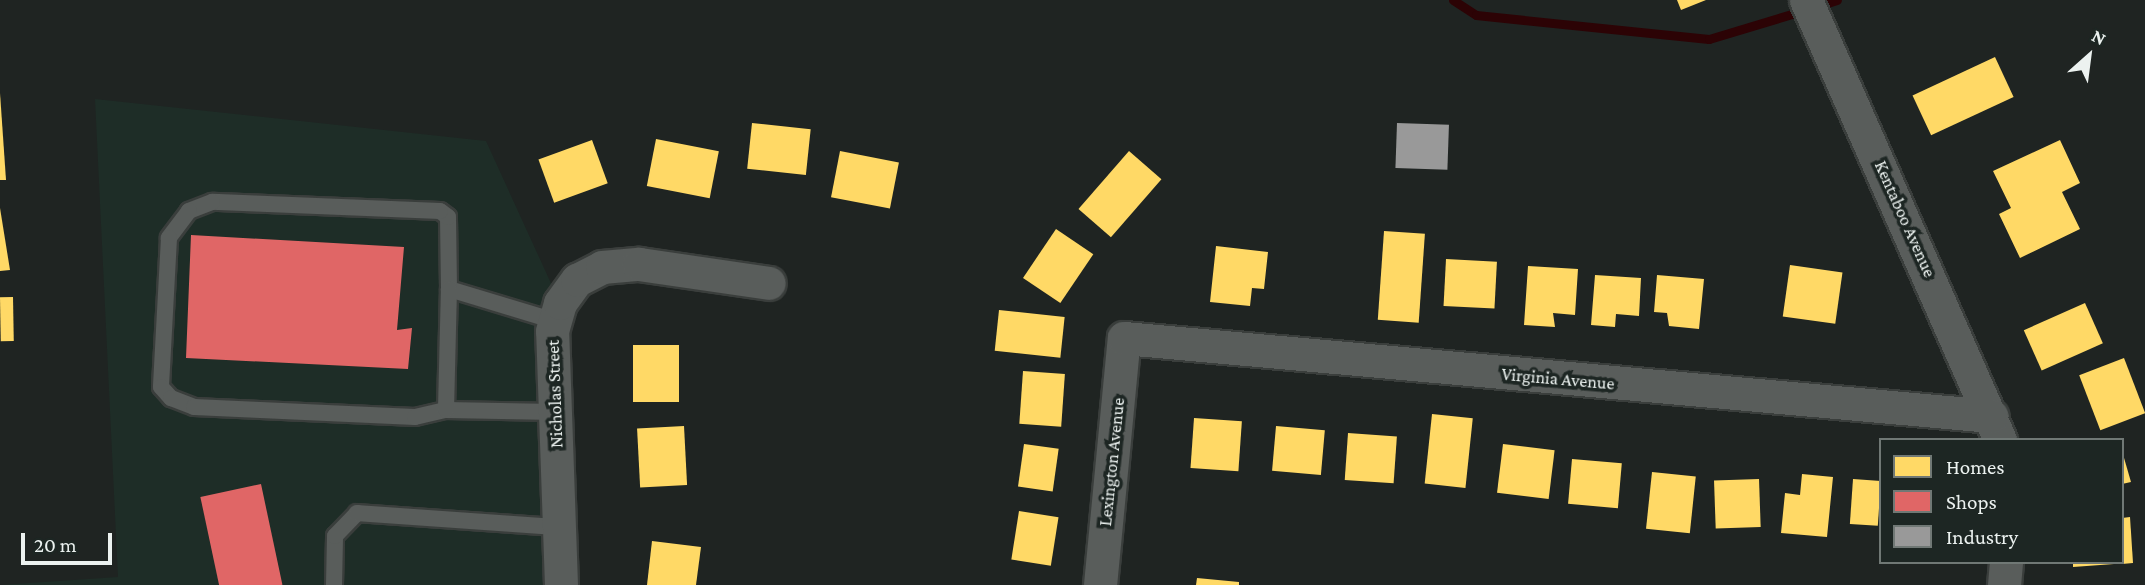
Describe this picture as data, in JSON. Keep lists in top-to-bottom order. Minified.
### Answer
{"streets":{"street":["Kentaboo Avenue","Virginia Avenue","Nicholas Street","Lexington Avenue"]},"crossings":[["Kentaboo Avenue","Virginia Avenue"],["Virginia Avenue","Lexington Avenue"]],"legend":["Homes","Shops","Industry"],"scale_bar":"20 m","north":"top right"}
